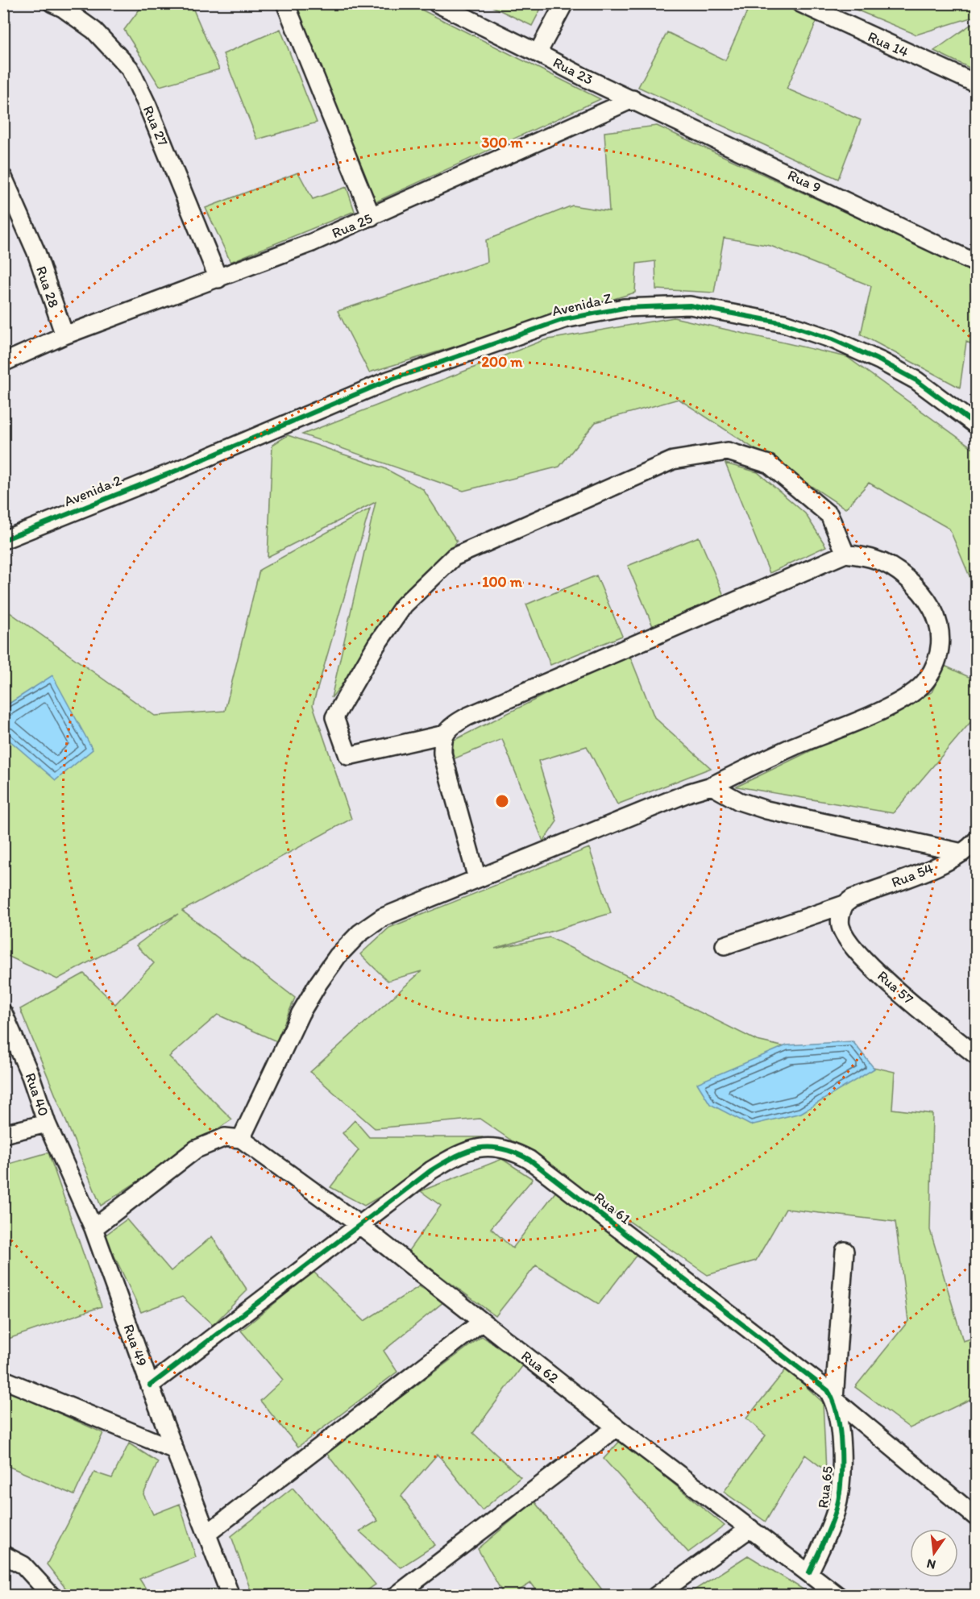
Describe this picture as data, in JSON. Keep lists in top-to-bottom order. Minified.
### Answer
{"streets":{"street":["Rua 14","Rua 23","Rua 27","Rua 9","Rua 25","Rua 28","Avenida Z","Avenida 2","Rua 54","Rua 57","Rua 40","Rua 61","Rua 49","Rua 62","Rua 65"]},"crossings":[["Rua 23","Rua 9"],["Rua 23","Rua 25"],["Rua 27","Rua 25"],["Rua 9","Rua 25"],["Rua 25","Rua 28"],["Avenida Z","Avenida 2"],["Rua 54","Rua 57"],["Rua 40","Rua 49"],["Rua 61","Rua 49"],["Rua 61","Rua 62"],["Rua 61","Rua 65"],["Rua 62","Rua 65"]],"north":"bottom","rings":["300 m","200 m","100 m"]}
